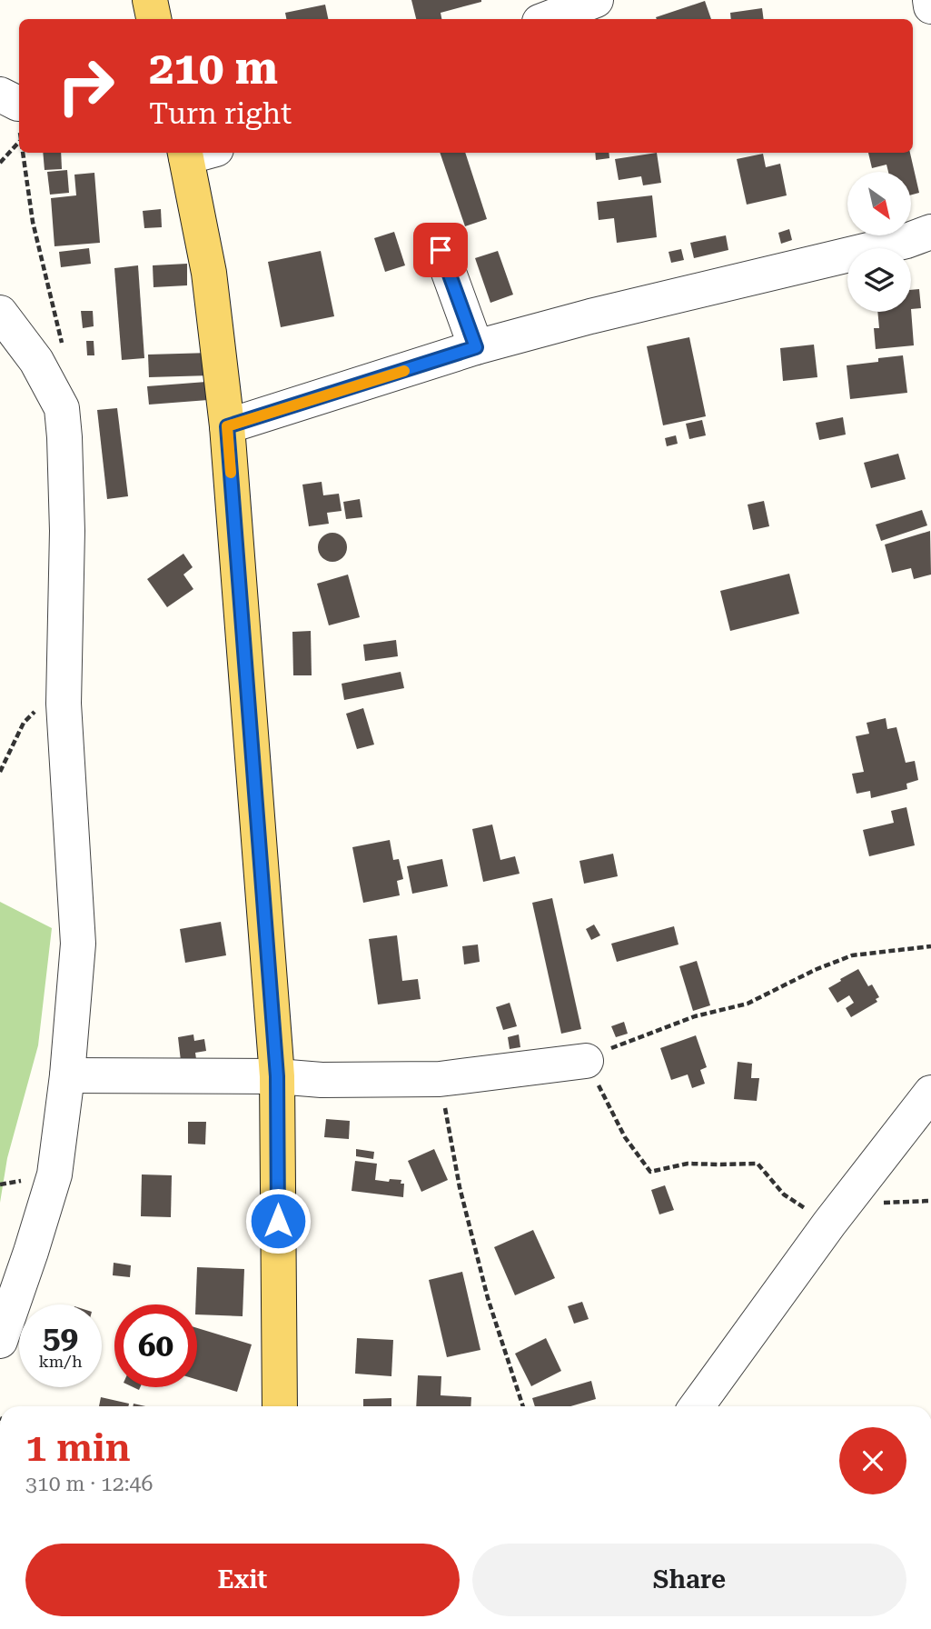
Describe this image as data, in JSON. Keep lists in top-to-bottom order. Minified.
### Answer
{"north":"bottom right","page":{"turn":["210 m","Turn right"],"speed":"59 km/h","limit":"60","heading":["1 min","310 m · 12:46"],"buttons":["Exit","Share"]}}
